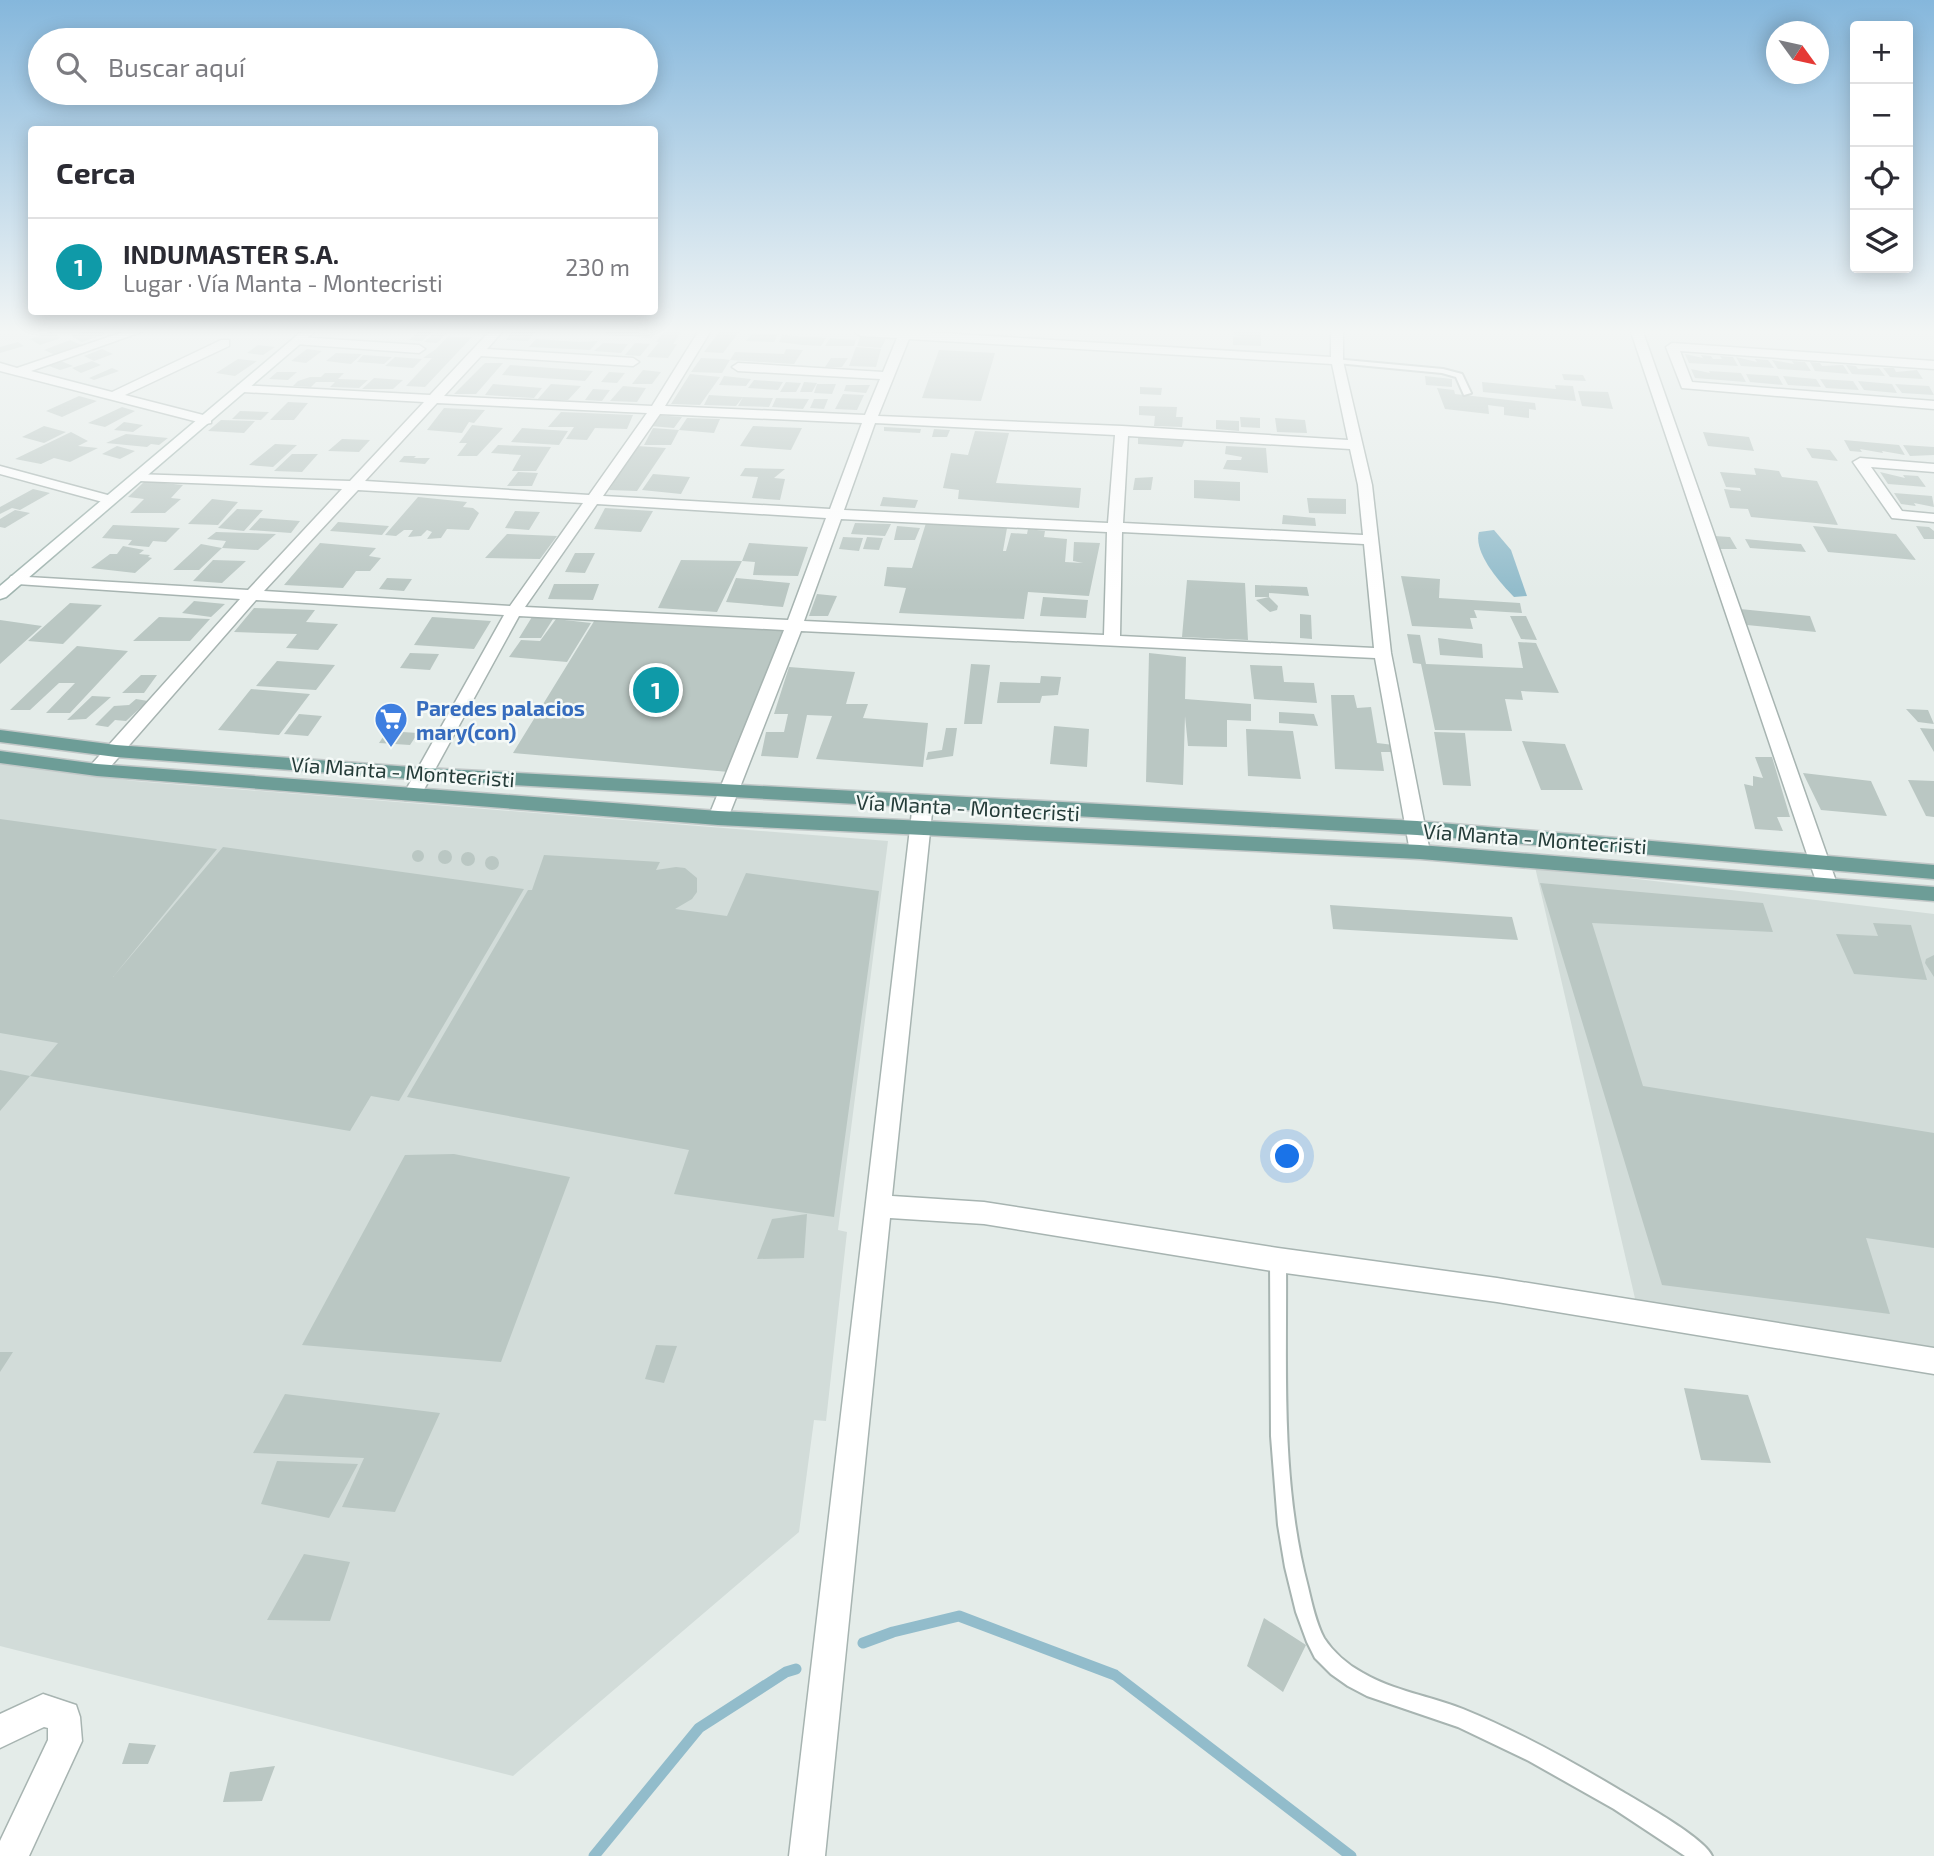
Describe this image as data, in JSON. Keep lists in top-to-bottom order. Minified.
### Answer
{"streets":{"main road":["Vía Manta - Montecristi"]},"places":{"supermarket":["Paredes palacios mary(con)"]},"north":"bottom right","page":{"map_buttons":["+","−"],"search":"Buscar aquí","heading":"Cerca","list":[{"mark":"1","name":"INDUMASTER S.A.","note":"Lugar · Vía Manta - Montecristi","value":"230 m"}],"pins":"1"}}
